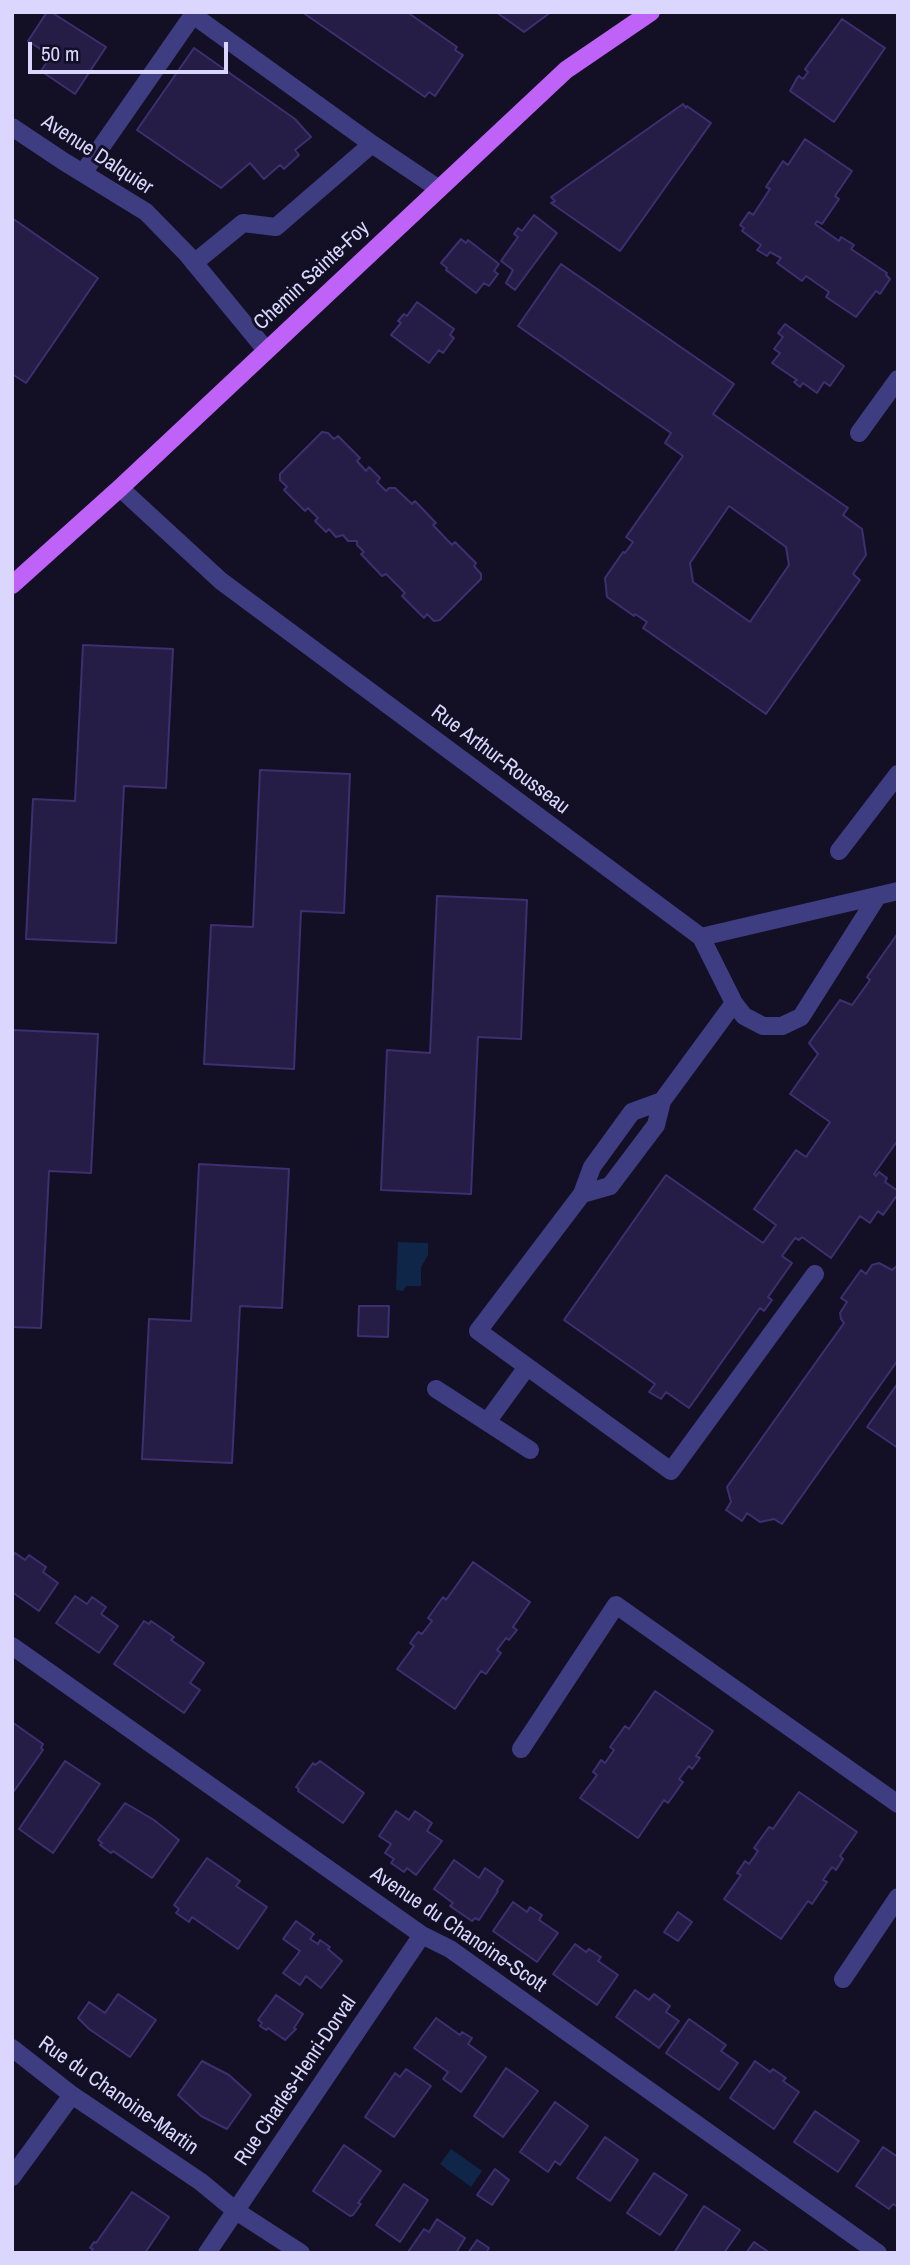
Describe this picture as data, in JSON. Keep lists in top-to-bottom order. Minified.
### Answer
{"streets":{"main road":["Chemin Sainte-Foy"],"street":["Avenue Dalquier","Rue Arthur-Rousseau","Avenue du Chanoine-Scott","Rue Charles-Henri-Dorval","Rue du Chanoine-Martin"]},"crossings":[["Avenue Dalquier","Chemin Sainte-Foy"],["Chemin Sainte-Foy","Rue Arthur-Rousseau"],["Avenue du Chanoine-Scott","Rue Charles-Henri-Dorval"],["Rue Charles-Henri-Dorval","Rue du Chanoine-Martin"]],"scale_bar":"50 m"}
